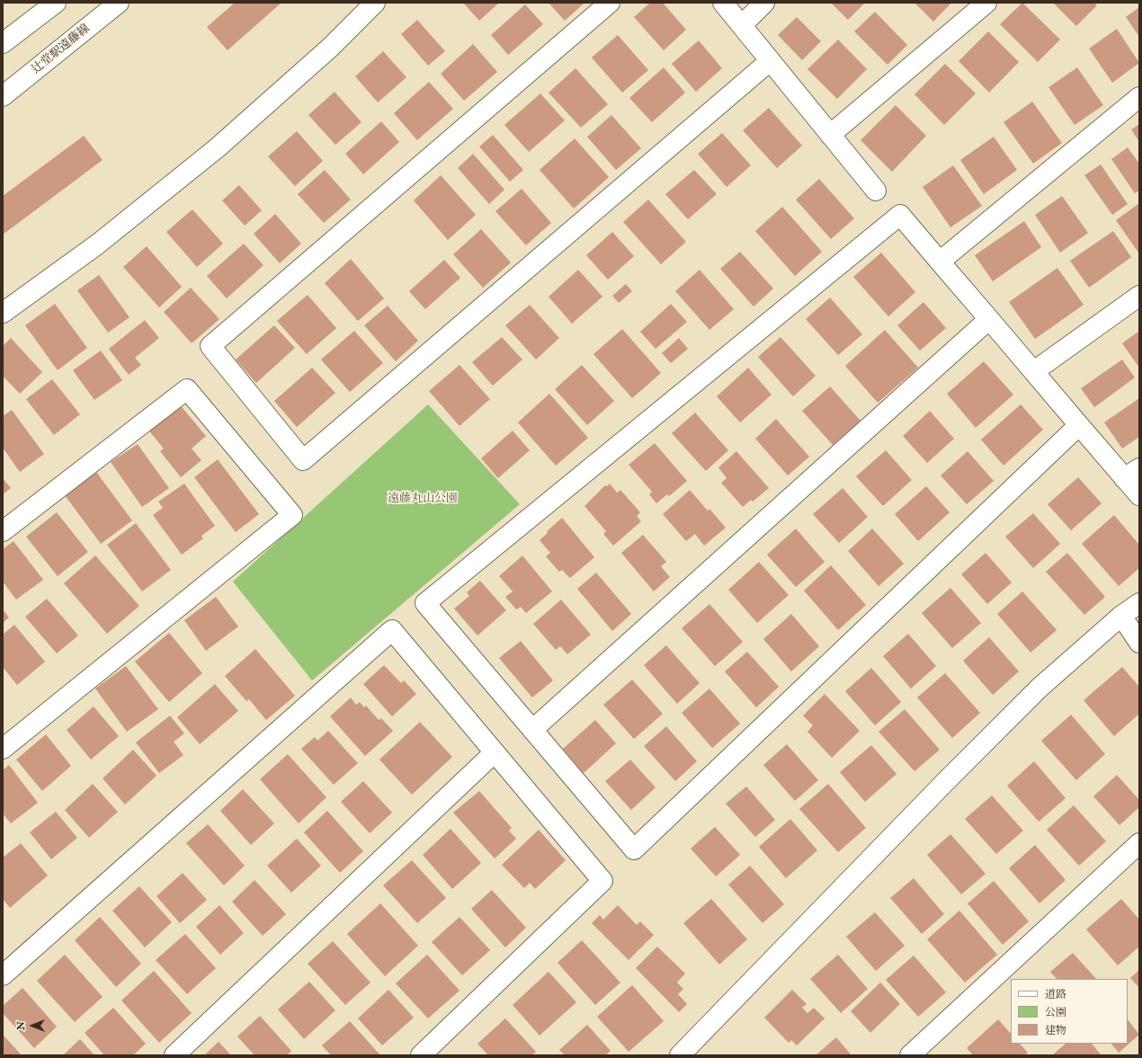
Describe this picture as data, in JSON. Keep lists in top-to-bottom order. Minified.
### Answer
{"streets":{"street":["辻堂駅遠藤線"]},"parks":["遠藤丸山公園"],"legend":["道路","公園","建物"],"north":"left"}
